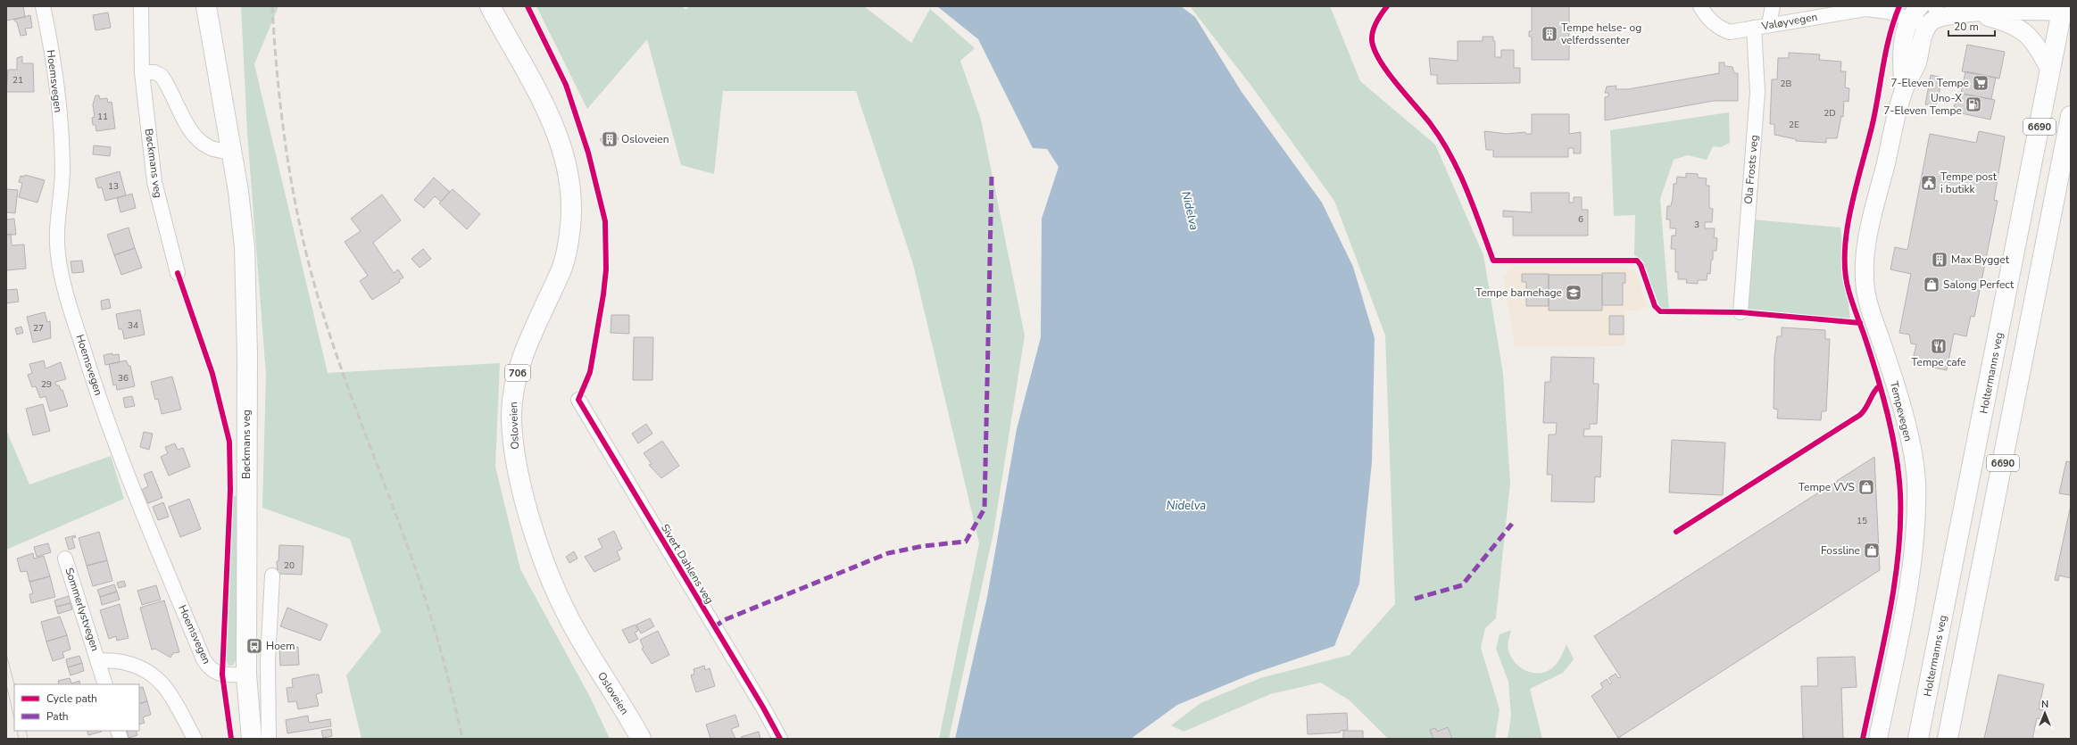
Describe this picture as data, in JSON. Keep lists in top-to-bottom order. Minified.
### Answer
{"streets":{"main road":["6690","Bøckmans veg","706","Holtermanns veg","Osloveien"],"street":["Valøyvegen","Hoemsvegen","Ola Frosts veg","Tempevegen","Sivert Dahlens veg","Sommerlystvegen"]},"crossings":[["Valøyvegen","Ola Frosts veg"],["Hoemsvegen","Bøckmans veg"]],"water":["Nidelva"],"places":{"building":["Tempe helse- og velferdssenter","Osloveien","Max Bygget"],"supermarket":["7-Eleven Tempe"],"fuel station":["Uno-X 7-Eleven Tempe"],"public building":["Tempe post i butikk"],"shop":["Salong Perfect","Tempe VVS","Fossline"],"school or university":["Tempe barnehage"],"restaurant":["Tempe cafe"],"bus stop":["Hoem"]},"house_numbers":["21","2B","2D","11","2E","13","6","3","34","27","36","29","15","20"],"legend":["Cycle path","Path"],"scale_bar":"20 m","north":"top"}
